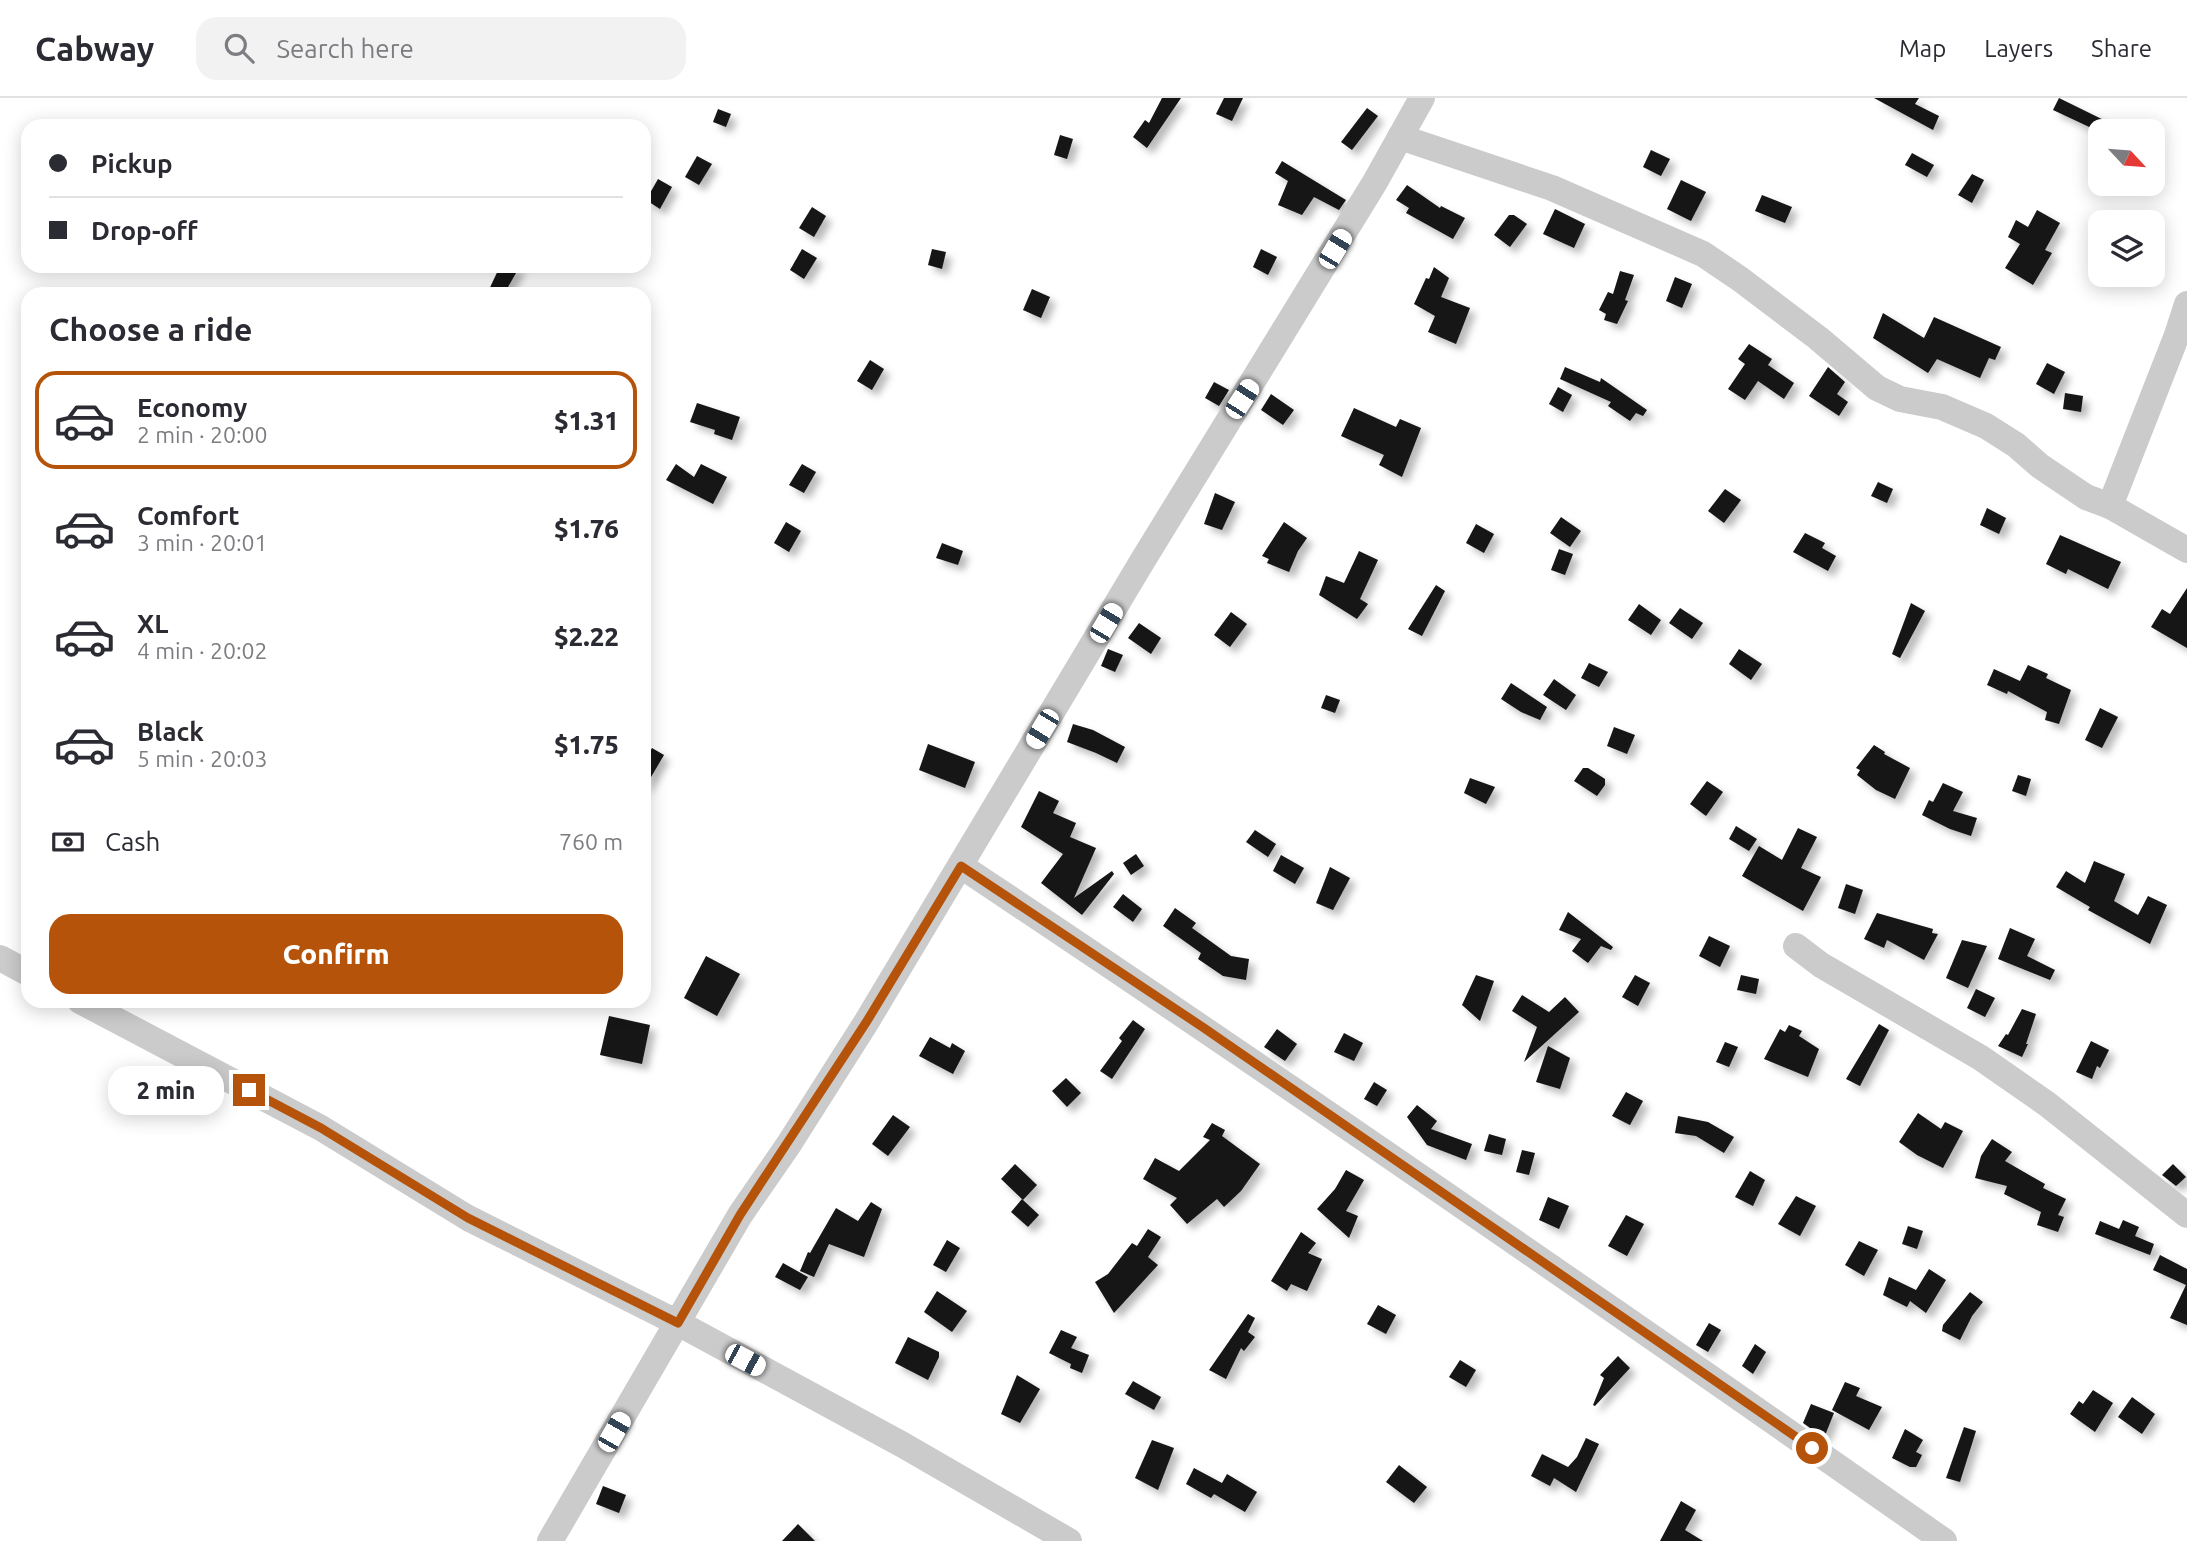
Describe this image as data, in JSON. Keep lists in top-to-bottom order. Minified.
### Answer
{"north":"bottom right","page":{"header":"Cabway","search":"Search here","nav":["Map","Layers","Share"],"banner":["Pickup","Drop-off"],"heading":"Choose a ride","list":[{"name":"Economy","note":"2 min · 20:00","value":"$1.31"},{"name":"Comfort","note":"3 min · 20:01","value":"$1.76"},{"name":"XL","note":"4 min · 20:02","value":"$2.22"},{"name":"Black","note":"5 min · 20:03","value":"$1.75"}],"pay":["Cash","760 m"],"buttons":"Confirm","bubble":"2 min"}}
